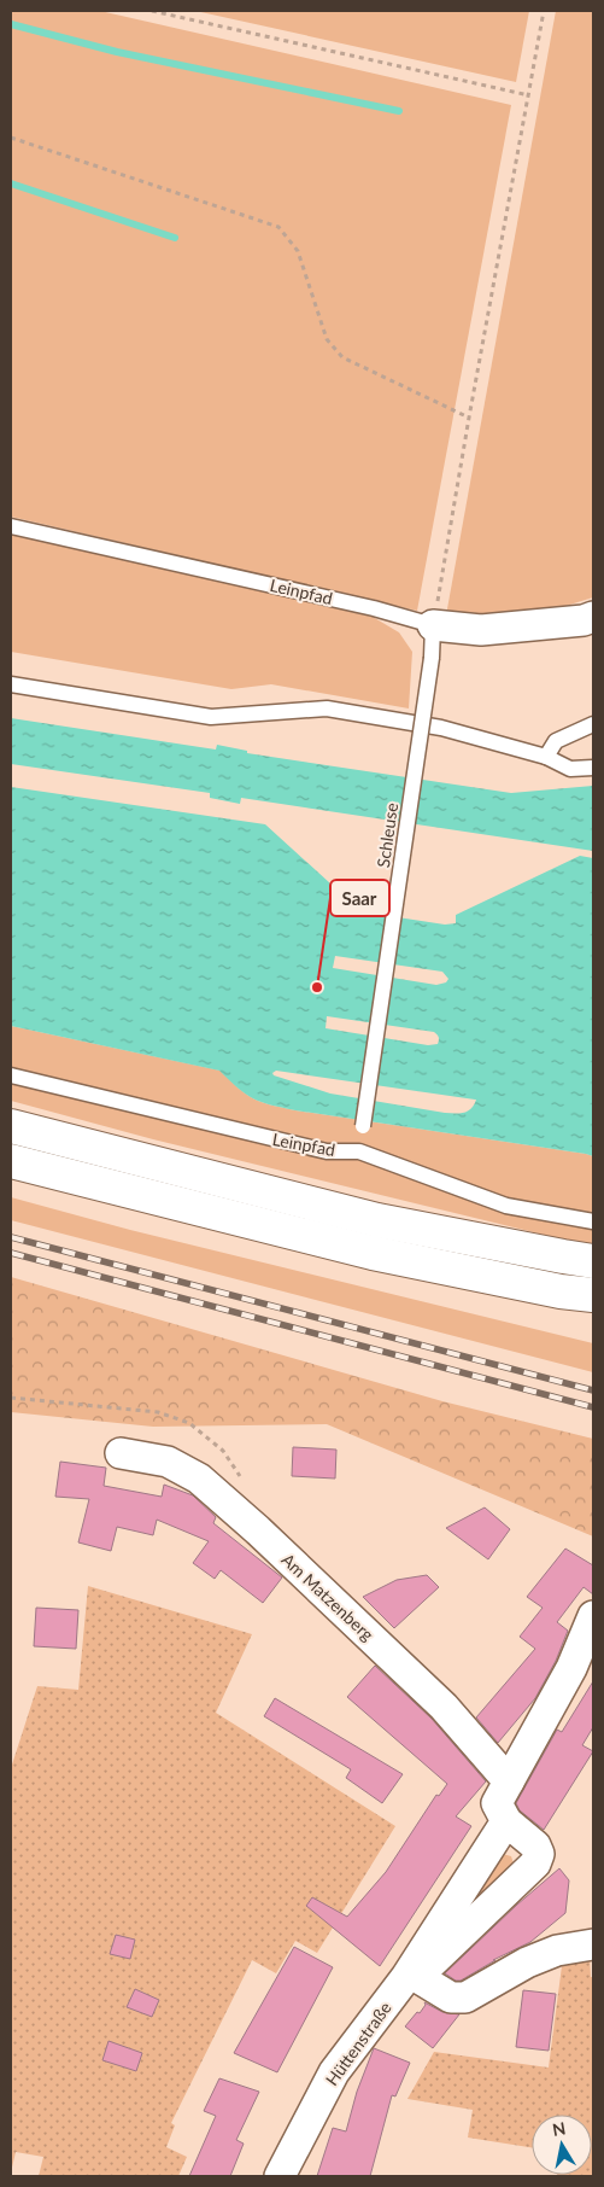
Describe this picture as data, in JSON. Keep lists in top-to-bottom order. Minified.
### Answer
{"streets":{"street":["Leinpfad","Am Matzenberg","Hüttenstraße"],"lane":["Schleuse"]},"crossings":[["Leinpfad","Schleuse"]],"places":["Saar"],"north":"top"}
